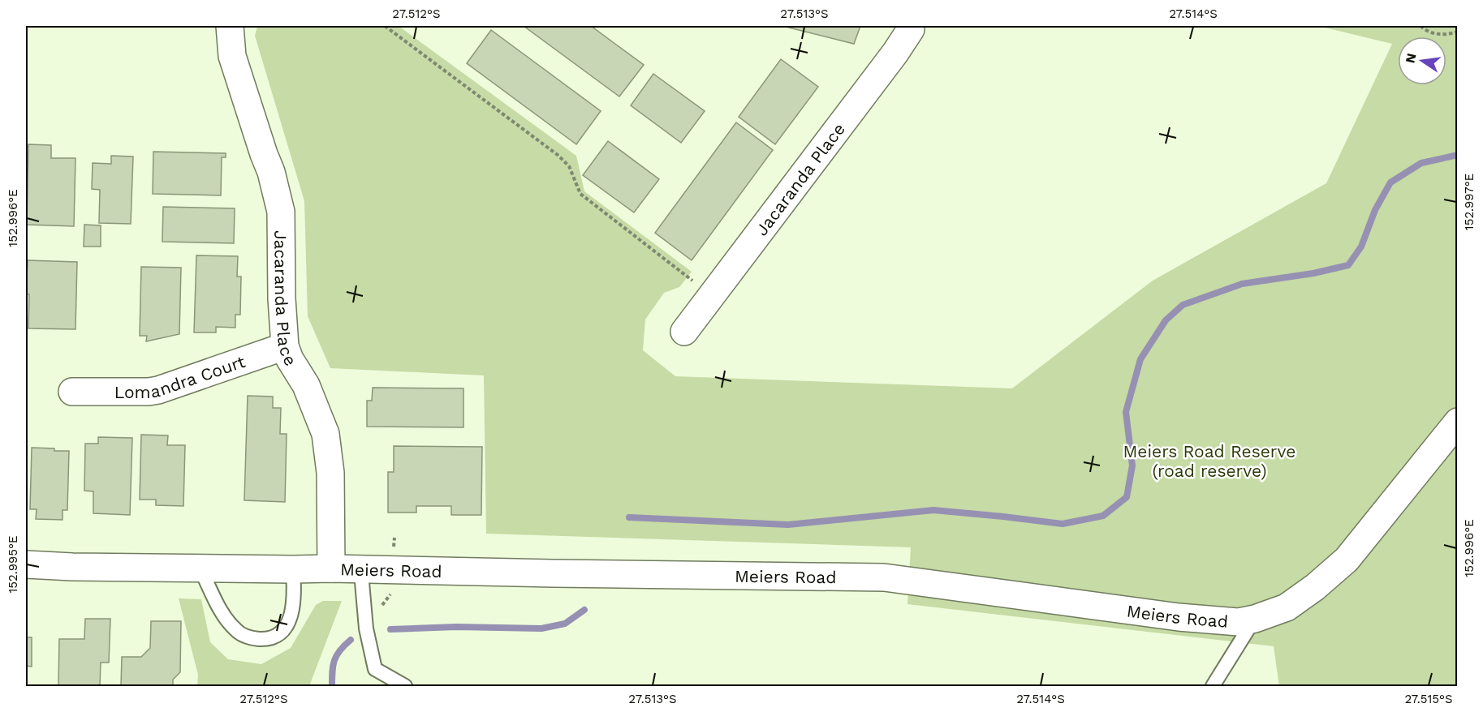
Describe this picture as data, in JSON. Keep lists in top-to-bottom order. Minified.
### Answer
{"streets":{"street":["Jacaranda Place","Lomandra Court","Meiers Road"]},"crossings":[["Jacaranda Place","Lomandra Court"],["Jacaranda Place","Meiers Road"]],"parks":["Meiers Road Reserve (road reserve)"],"north":"left","coordinates":["27.512°S","27.513°S","27.514°S","152.997°E","152.996°E","152.995°E","27.515°S"]}
